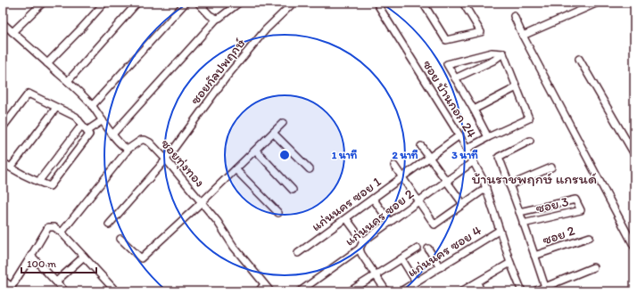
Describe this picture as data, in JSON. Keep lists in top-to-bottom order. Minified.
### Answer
{"streets":{"street":["ซอยกัลปพฤกษ์","ซอย บ้านกอก 24","ซอยทุ่งทอง","แก่นนคร ซอย 1","ซอย 3","แก่นนคร ซอย 2","ซอย 2","แก่นนคร ซอย 4"]},"crossings":[["ซอยกัลปพฤกษ์","ซอยทุ่งทอง"],["ซอย บ้านกอก 24","แก่นนคร ซอย 1"],["ซอย บ้านกอก 24","แก่นนคร ซอย 2"],["ซอย บ้านกอก 24","แก่นนคร ซอย 4"]],"districts":["บ้านราชพฤกษ์ แกรนด์"],"scale_bar":"100 m","rings":["1 นาที","2 นาที","3 นาที"]}
